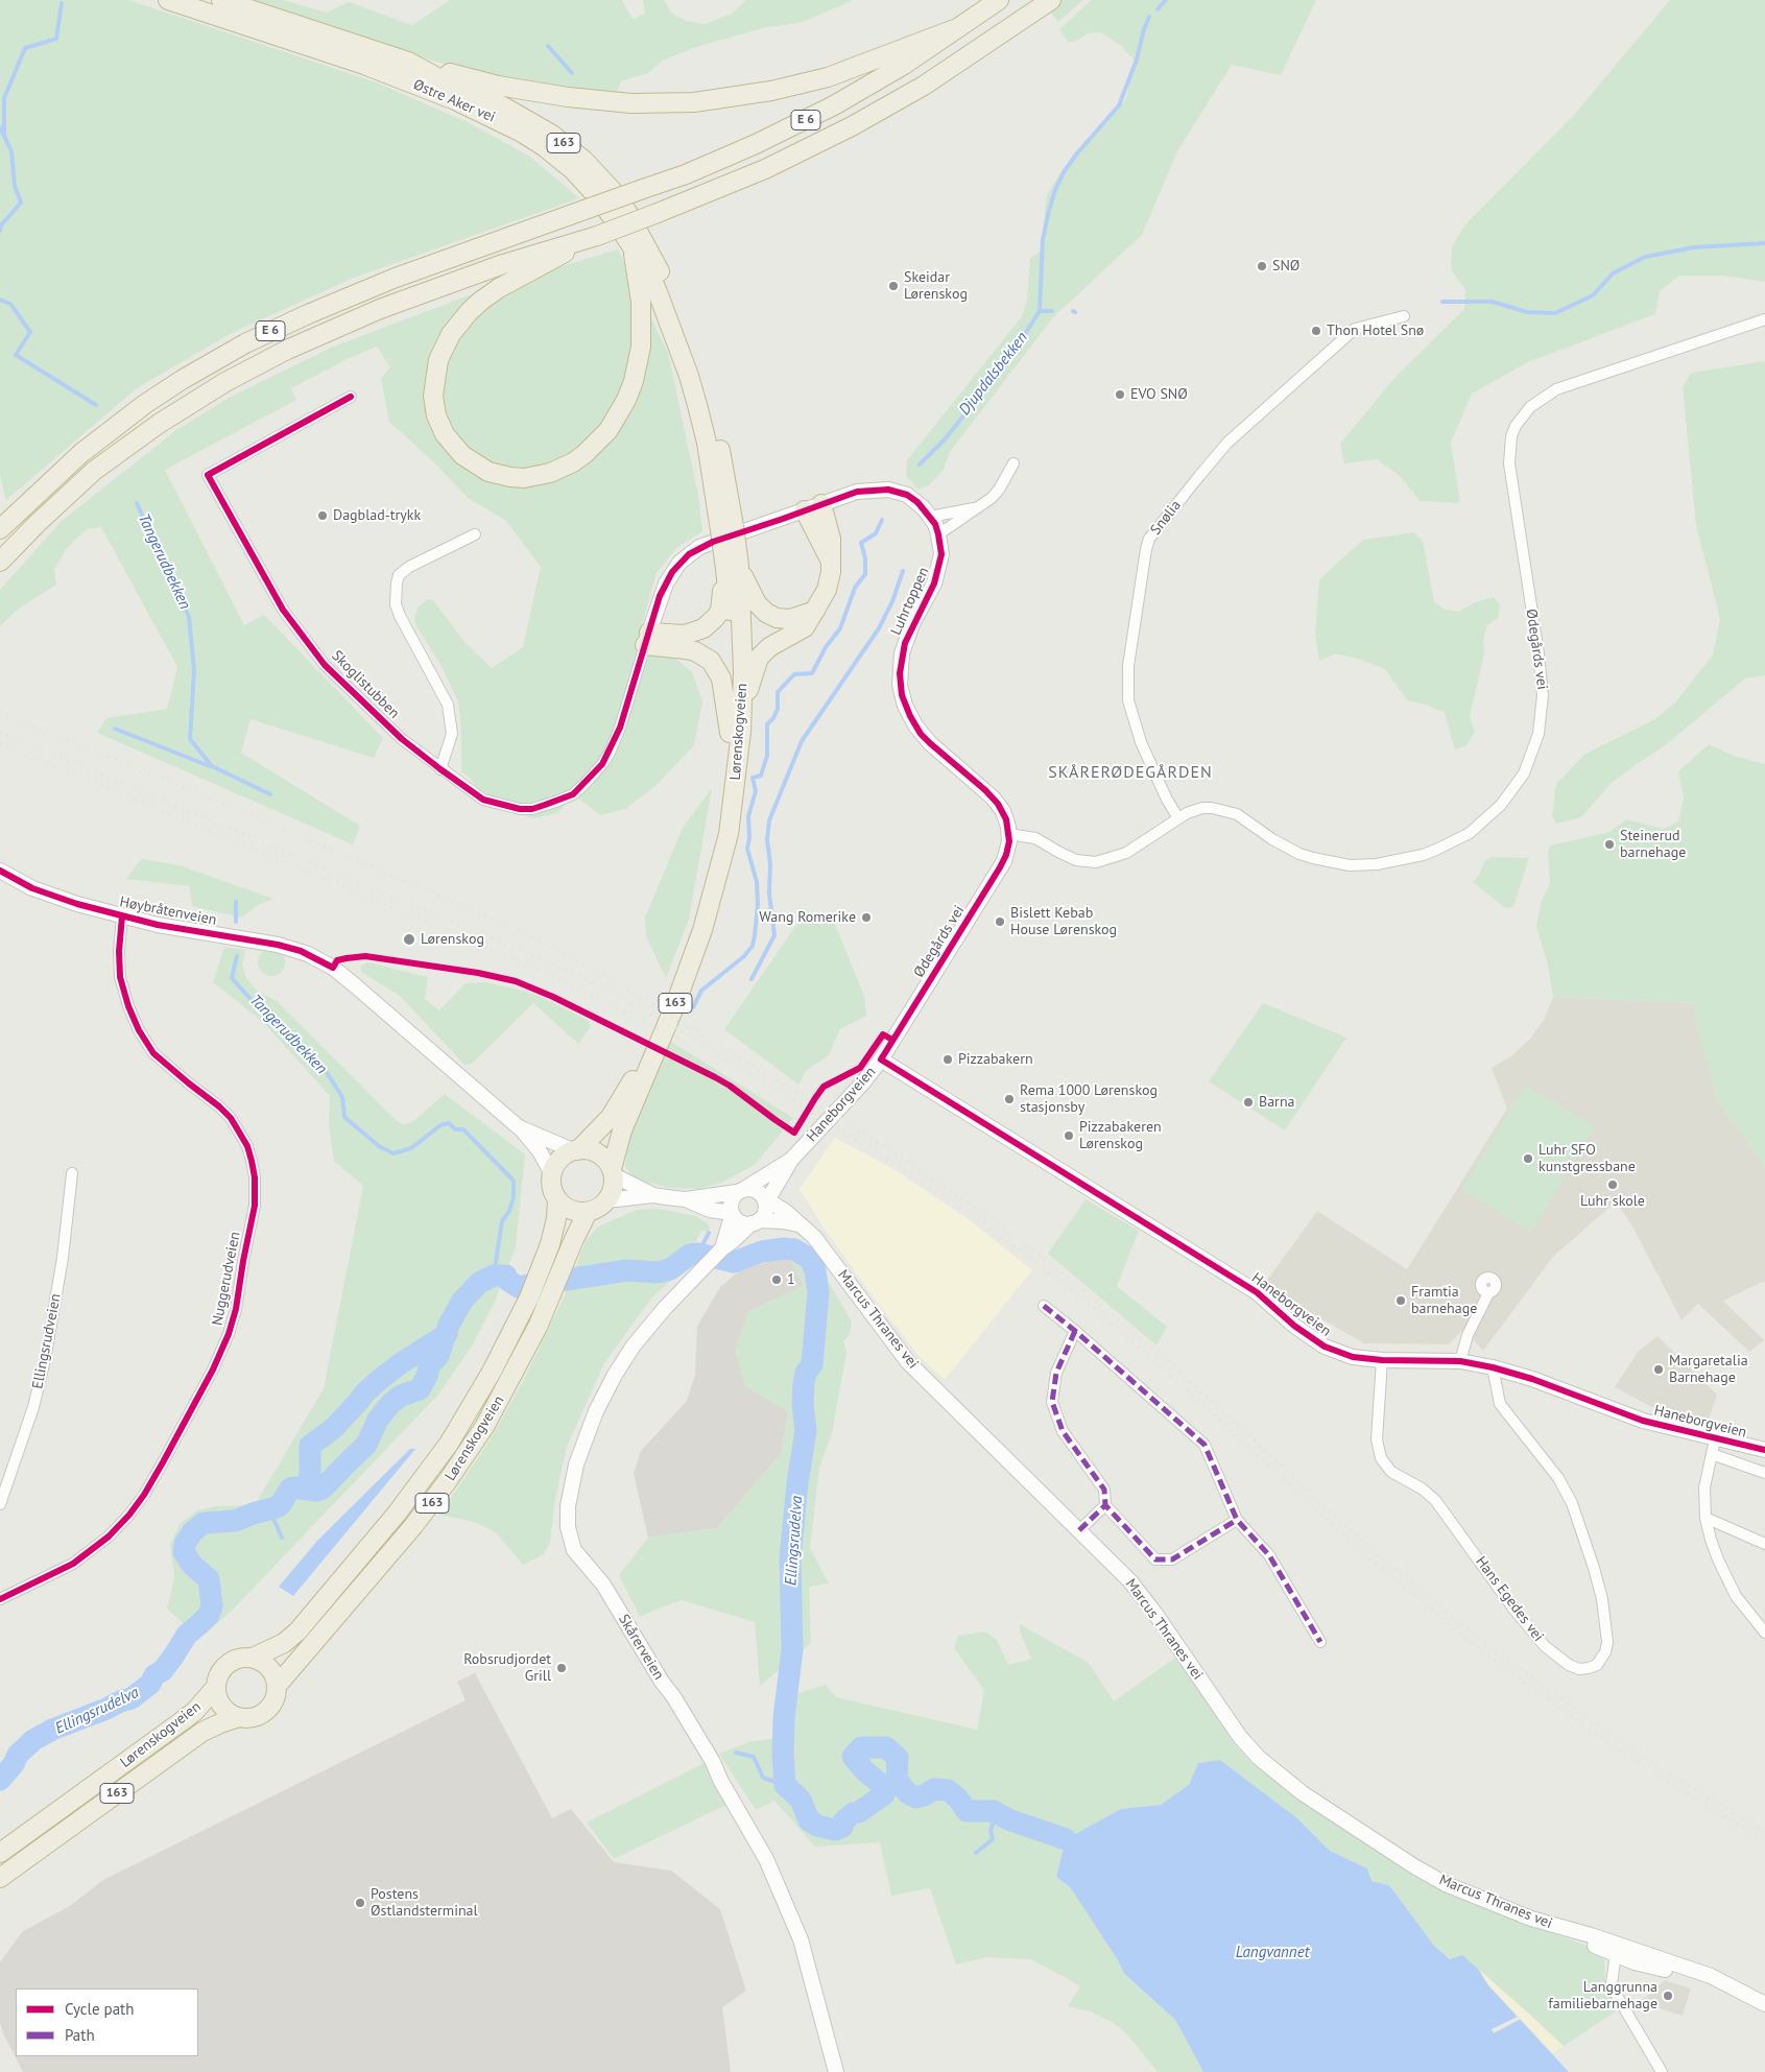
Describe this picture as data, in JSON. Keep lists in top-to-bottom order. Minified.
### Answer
{"streets":{"highway":["Østre Aker vei","E 6","163","Lørenskogveien"],"street":["Snølia","Luhrtoppen","Ødegårds vei","Skoglistubben","Høybråtenveien","Haneborgveien","Nuggerudveien","Marcus Thranes vei","Ellingsrudveien","Hans Egedes vei","Skårerveien"]},"crossings":[["Østre Aker vei","E 6"],["Østre Aker vei","Lørenskogveien"],["163","Lørenskogveien"],["163","Høybråtenveien"],["Snølia","Ødegårds vei"],["Luhrtoppen","Ødegårds vei"],["Luhrtoppen","Skoglistubben"],["Ødegårds vei","Haneborgveien"],["Lørenskogveien","Høybråtenveien"],["Høybråtenveien","Nuggerudveien"],["Haneborgveien","Marcus Thranes vei"],["Haneborgveien","Hans Egedes vei"],["Haneborgveien","Skårerveien"],["Marcus Thranes vei","Skårerveien"]],"districts":["SKÅRERØDEGÅRDEN"],"water":["Djupdalsbekken","Tangerudbekken","Ellingsrudelva","Langvannet"],"places":["SNØ","Skeidar Lørenskog","Thon Hotel Snø","EVO SNØ","Dagblad-trykk","Steinerud barnehage","Wang Romerike","Bislett Kebab House Lørenskog","Lørenskog","Pizzabakern","Rema 1000 Lørenskog stasjonsby","Barna","Pizzabakeren Lørenskog","Luhr SFO kunstgressbane","Luhr skole","1","Framtia barnehage","Margaretalia Barnehage","Robsrudjordet Grill","Postens Østlandsterminal","Langgrunna familiebarnehage"],"legend":["Cycle path","Path"]}
